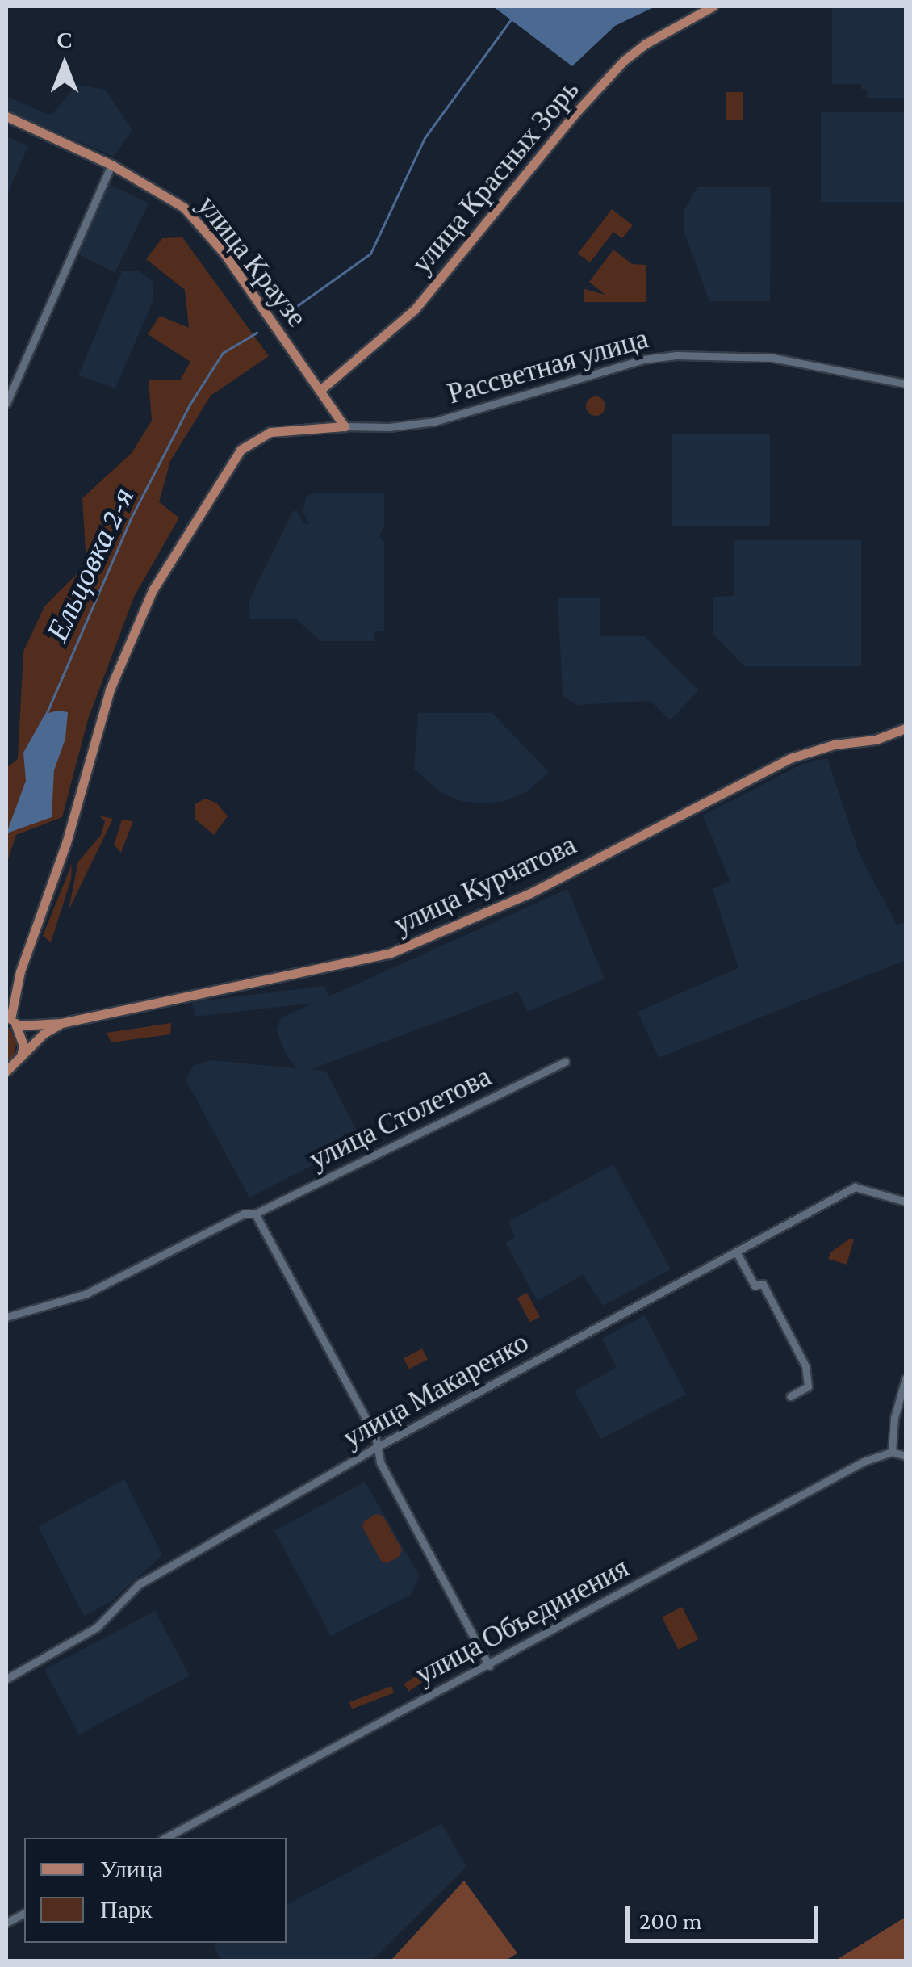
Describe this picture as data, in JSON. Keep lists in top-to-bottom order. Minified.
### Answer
{"streets":{"main road":["улица Красных Зорь","улица Краузе","улица Курчатова"],"street":["Рассветная улица","улица Столетова","улица Макаренко","улица Объединения"]},"crossings":[["улица Красных Зорь","улица Краузе"],["улица Краузе","Рассветная улица"]],"water":["Ельцовка 2-я"],"legend":["Улица","Парк"],"scale_bar":"200 m","north":"top"}
